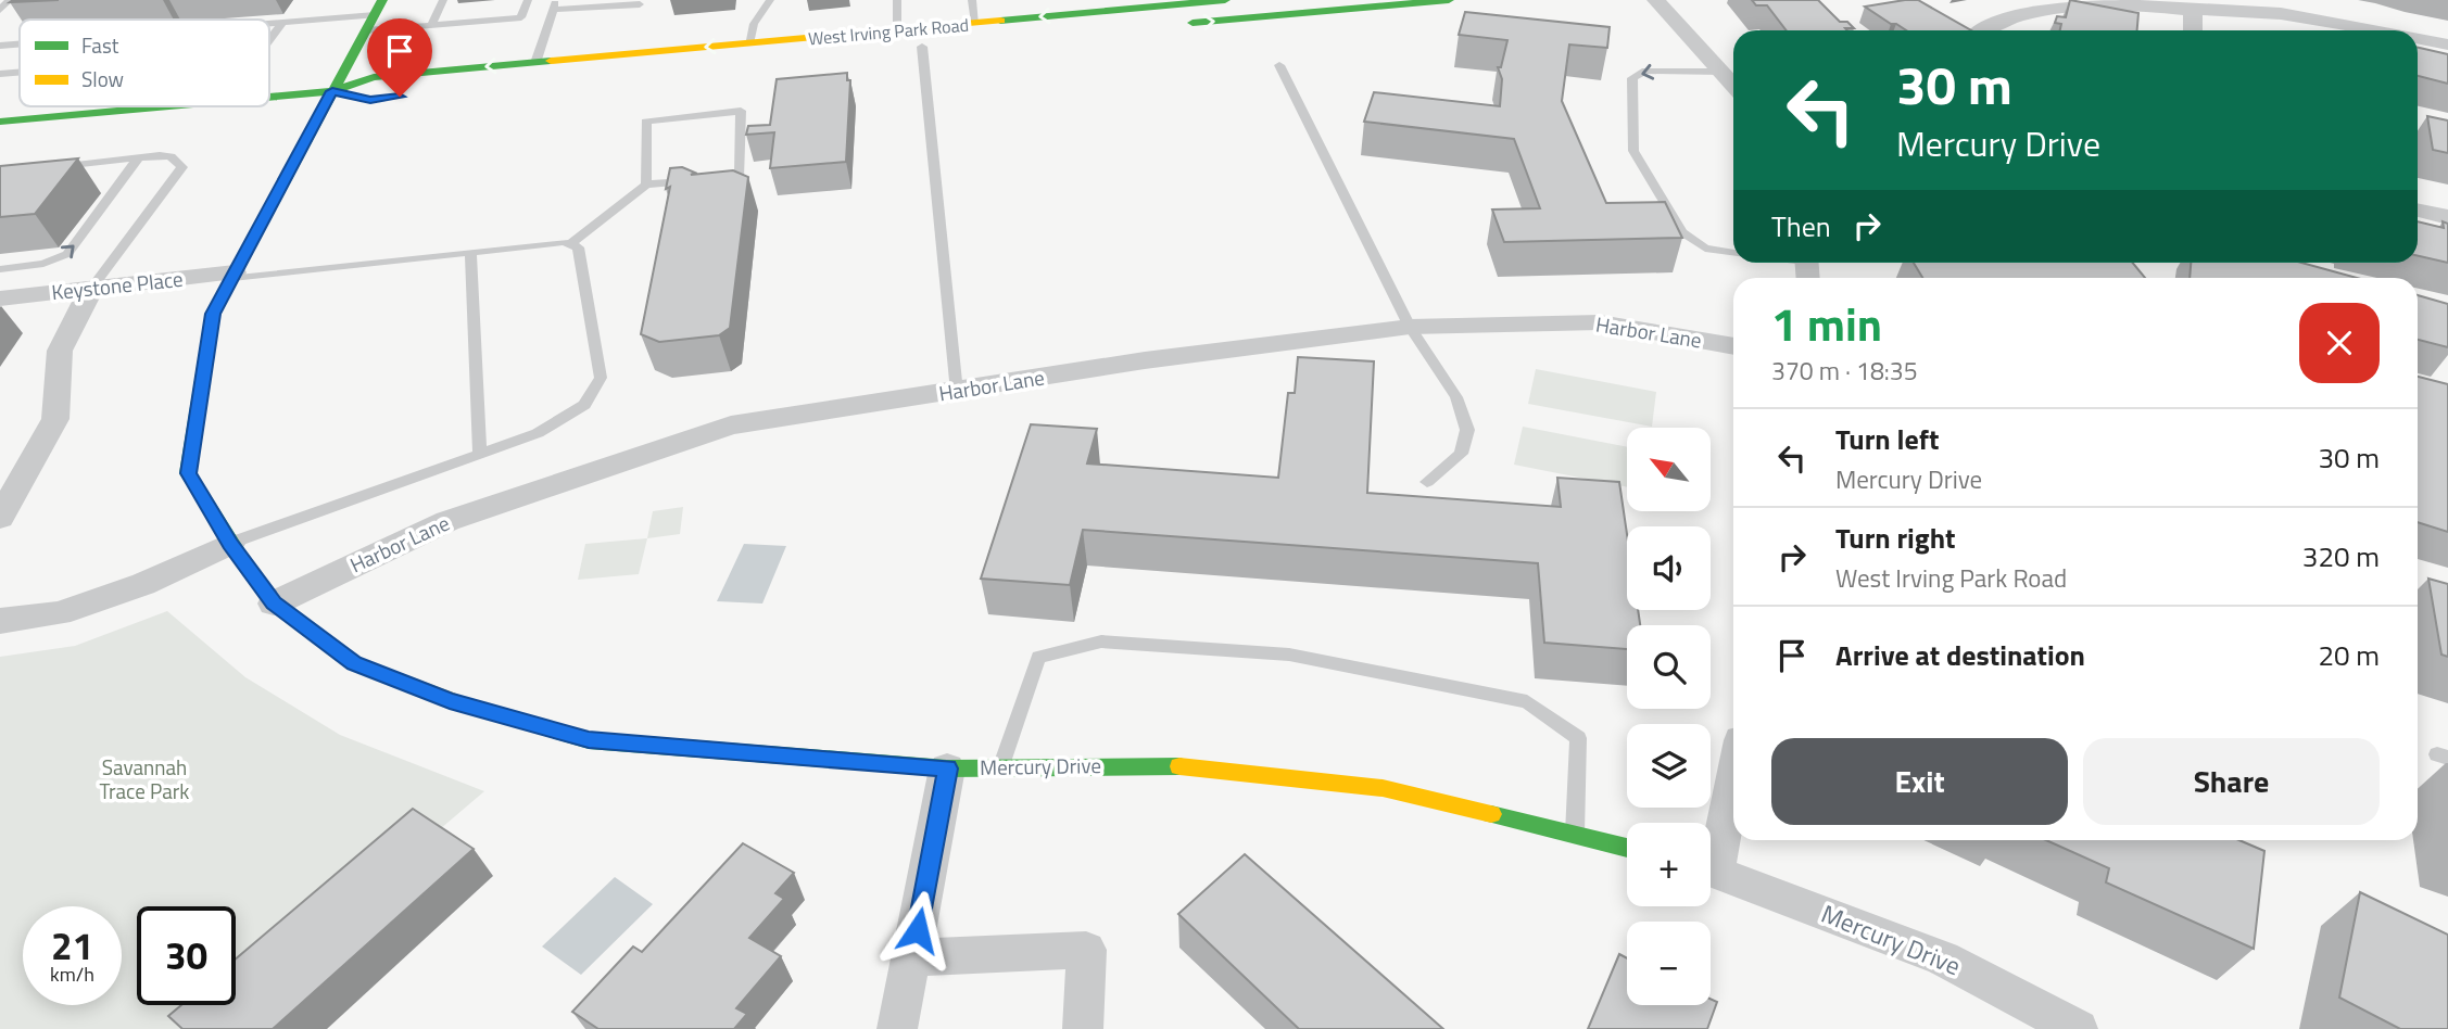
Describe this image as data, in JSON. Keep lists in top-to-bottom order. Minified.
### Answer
{"streets":{"street":["West Irving Park Road","Keystone Place","Harbor Lane","Mercury Drive"]},"crossings":[["West Irving Park Road","Mercury Drive"],["Keystone Place","Mercury Drive"],["Harbor Lane","Mercury Drive"]],"one_way":["West Irving Park Road"],"parks":["Savannah Trace Park"],"legend":["Fast","Slow"],"north":"top left","page":{"turn":["30 m","Mercury Drive"],"then":"Then","heading":["1 min","370 m · 18:35"],"list":[{"name":"Turn left","note":"Mercury Drive","value":"30 m"},{"name":"Turn right","note":"West Irving Park Road","value":"320 m"},{"name":"Arrive at destination","value":"20 m"}],"map_buttons":["+","−"],"buttons":["Exit","Share"],"speed":"21 km/h","limit":"30"}}
